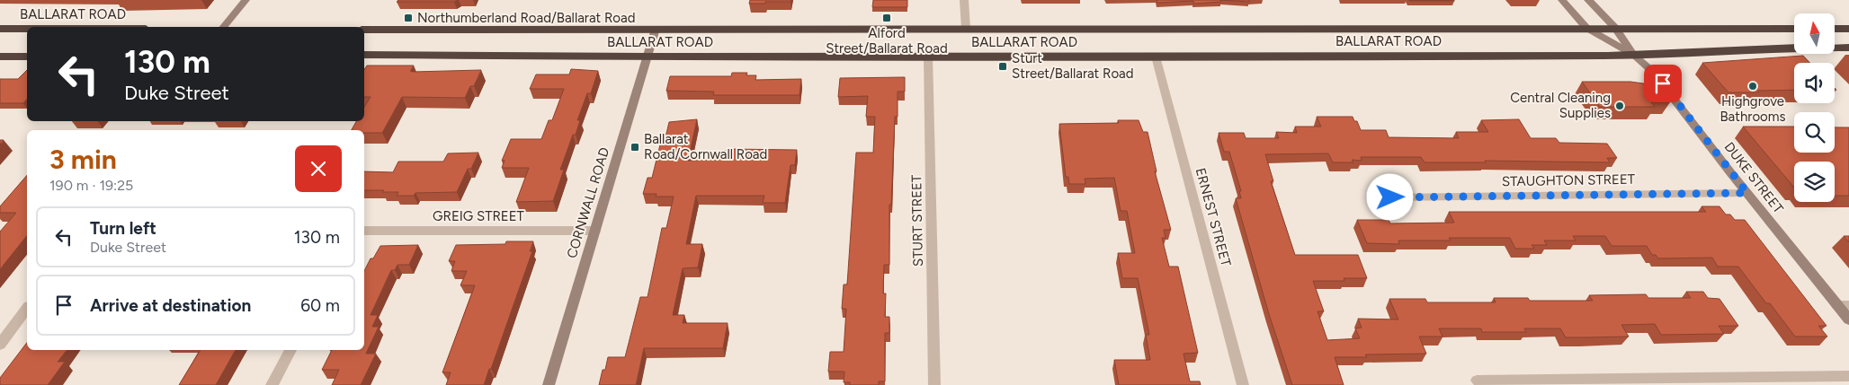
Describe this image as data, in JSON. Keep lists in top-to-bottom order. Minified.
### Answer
{"streets":{"highway":["BALLARAT ROAD"],"street":["DUKE STREET","STAUGHTON STREET","CORNWALL ROAD","GREIG STREET","ERNEST STREET","STURT STREET"]},"crossings":[["BALLARAT ROAD","DUKE STREET"],["BALLARAT ROAD","CORNWALL ROAD"],["BALLARAT ROAD","ERNEST STREET"],["BALLARAT ROAD","STURT STREET"],["DUKE STREET","STAUGHTON STREET"],["CORNWALL ROAD","GREIG STREET"]],"places":{"transit":["Northumberland Road/Ballarat Road","Alford Street/Ballarat Road","Sturt Street/Ballarat Road","Ballarat Road/Cornwall Road"],"other":["Highgrove Bathrooms","Central Cleaning Supplies"]},"north":"top","page":{"turn":["130 m","Duke Street"],"heading":["3 min","190 m · 19:25"],"list":[{"name":"Turn left","note":"Duke Street","value":"130 m"},{"name":"Arrive at destination","value":"60 m"}]}}
